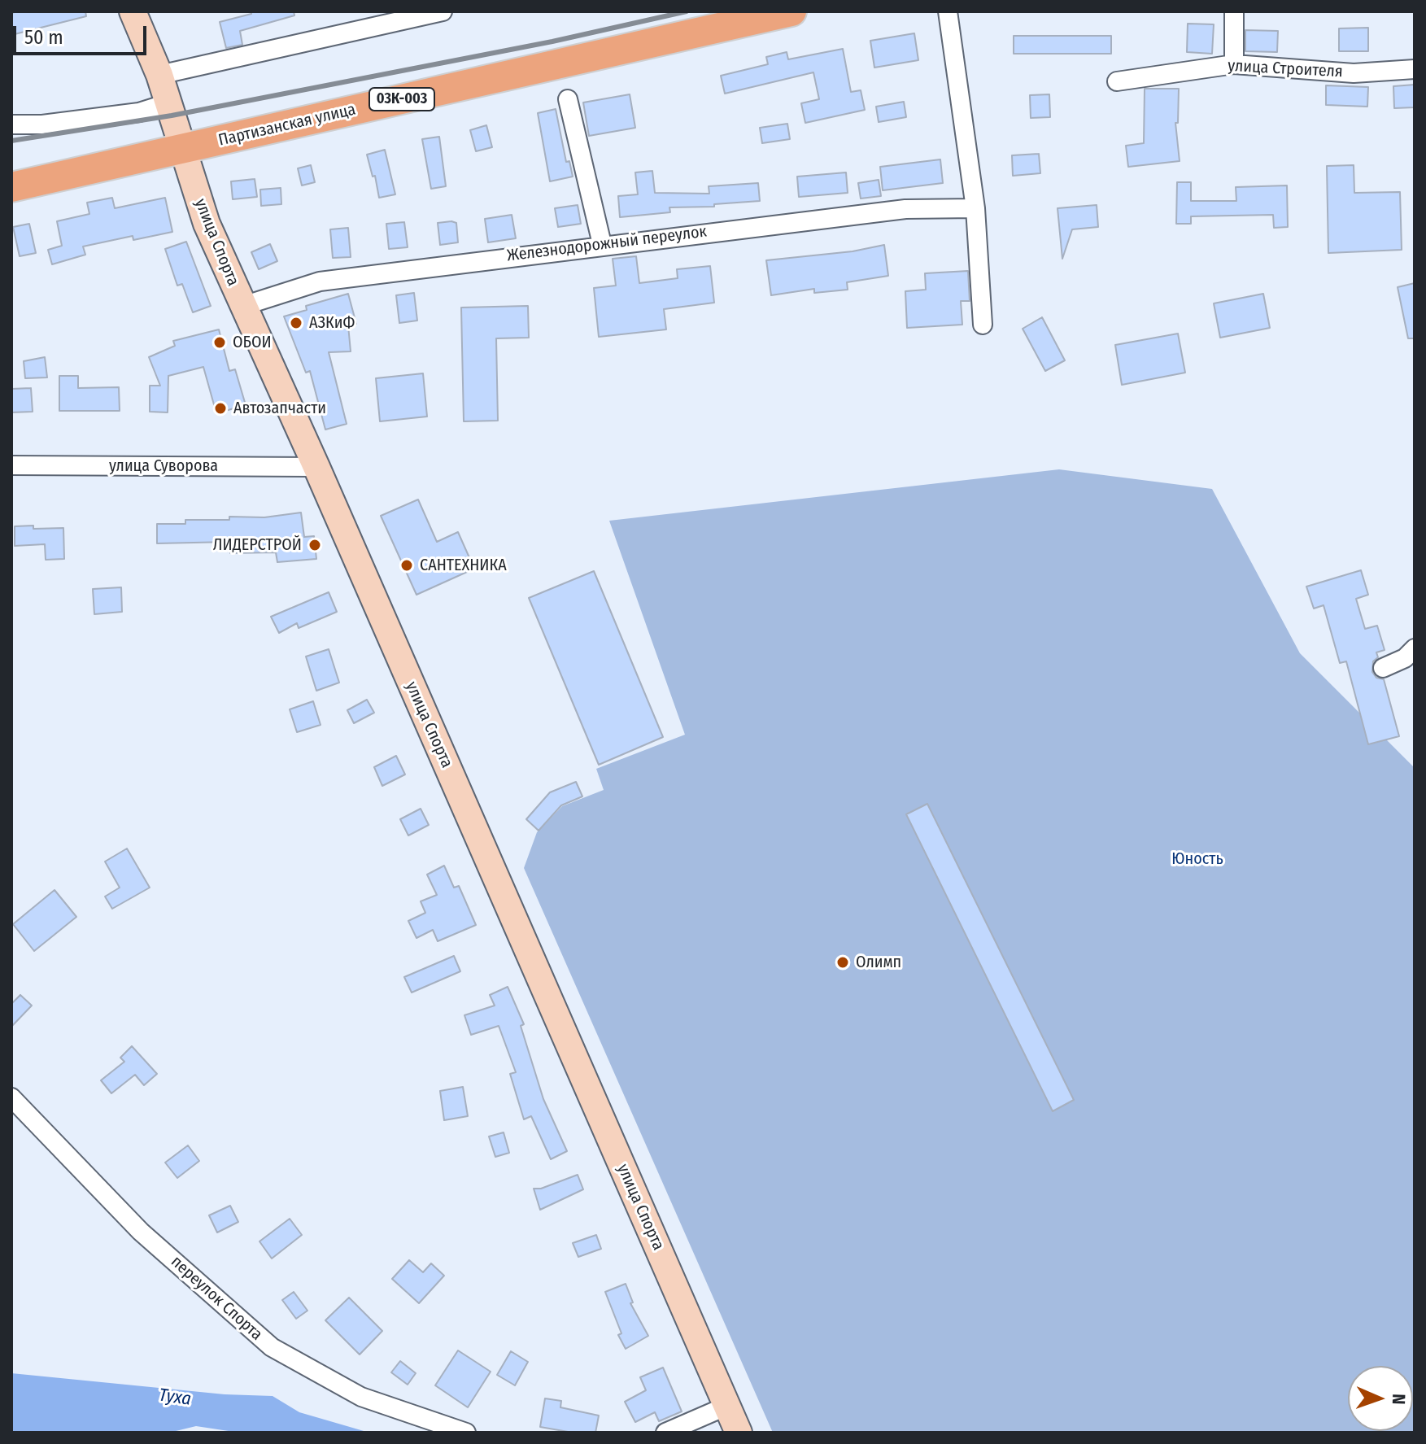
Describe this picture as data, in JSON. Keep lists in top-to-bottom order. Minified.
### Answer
{"streets":{"main road":["03К-003","Партизанская улица"],"street":["улица Строителя","улица Спорта","Железнодорожный переулок","улица Суворова","переулок Спорта"]},"crossings":[["Партизанская улица","улица Спорта"],["улица Спорта","Железнодорожный переулок"],["улица Спорта","улица Суворова"]],"water":["Туха"],"parks":["Юность"],"places":["АЗКиФ","ОБОИ","Автозапчасти","ЛИДЕРСТРОЙ","САНТЕХНИКА","Олимп"],"scale_bar":"50 m","north":"right"}
